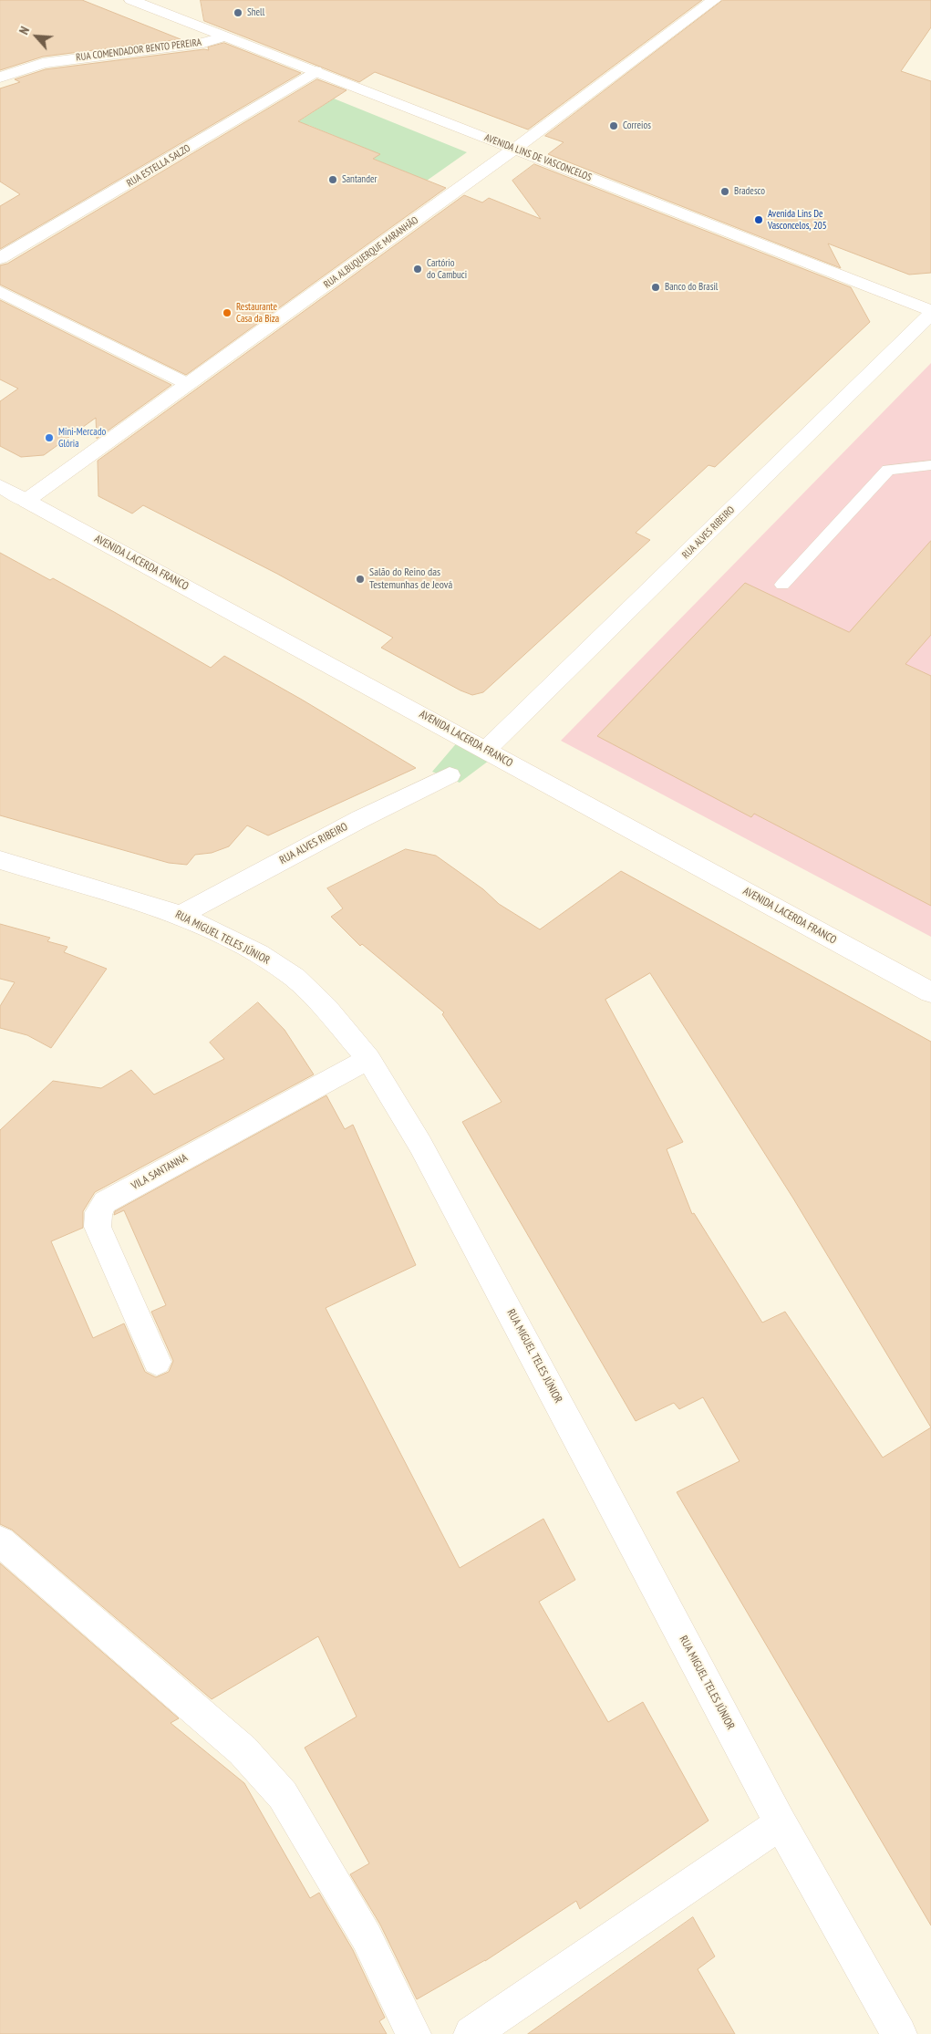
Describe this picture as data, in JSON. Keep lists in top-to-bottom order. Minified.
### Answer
{"streets":{"street":["RUA COMENDADOR BENTO PEREIRA","AVENIDA LINS DE VASCONCELOS","RUA ESTELLA SALZO","RUA ALBUQUERQUE MARANHÃO","RUA ALVES RIBEIRO","AVENIDA LACERDA FRANCO","RUA MIGUEL TELES JÚNIOR","VILA SANTANNA"]},"crossings":[["RUA COMENDADOR BENTO PEREIRA","AVENIDA LINS DE VASCONCELOS"],["AVENIDA LINS DE VASCONCELOS","RUA ESTELLA SALZO"],["AVENIDA LINS DE VASCONCELOS","RUA ALBUQUERQUE MARANHÃO"],["AVENIDA LINS DE VASCONCELOS","RUA ALVES RIBEIRO"],["RUA ALBUQUERQUE MARANHÃO","AVENIDA LACERDA FRANCO"],["RUA ALVES RIBEIRO","AVENIDA LACERDA FRANCO"],["RUA ALVES RIBEIRO","RUA MIGUEL TELES JÚNIOR"],["RUA MIGUEL TELES JÚNIOR","VILA SANTANNA"]],"places":["Shell","Correios","Santander","Bradesco","Avenida Lins De Vasconcelos, 205","Cartório do Cambuci","Banco do Brasil","Restaurante Casa da Biza","Mini-Mercado Glória","Salão do Reino das Testemunhas de Jeová"],"north":"top left"}
